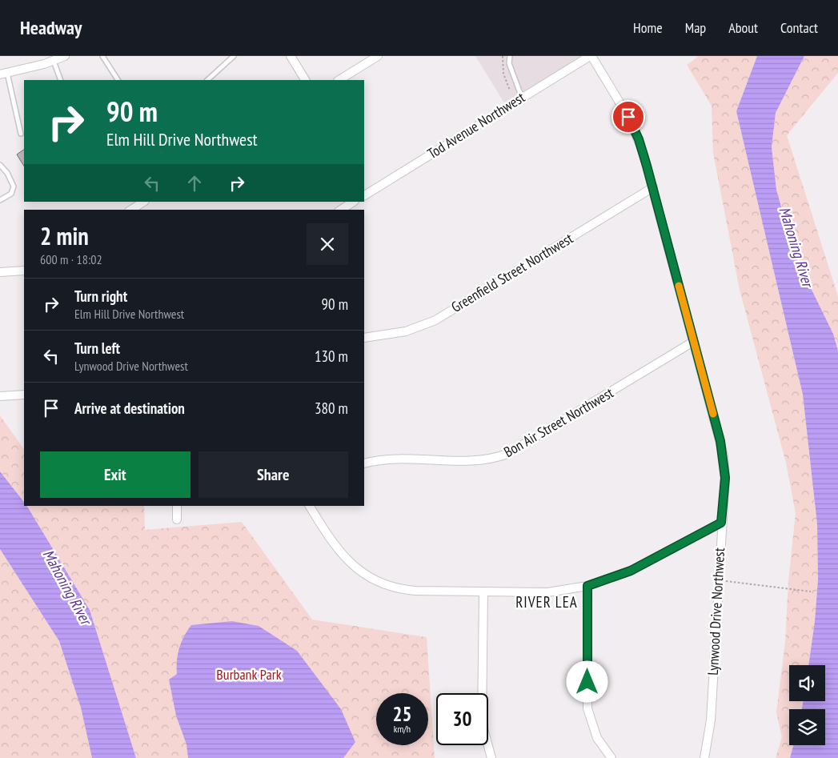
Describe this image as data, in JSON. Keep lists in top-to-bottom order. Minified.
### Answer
{"streets":{"street":["Tod Avenue Northwest","Greenfield Street Northwest","Bon Air Street Northwest","Lynwood Drive Northwest"]},"crossings":[["Tod Avenue Northwest","Lynwood Drive Northwest"],["Greenfield Street Northwest","Lynwood Drive Northwest"],["Bon Air Street Northwest","Lynwood Drive Northwest"]],"districts":["RIVER LEA"],"water":["Mahoning River"],"parks":["Burbank Park"],"page":{"header":"Headway","nav":["Home","Map","About","Contact"],"turn":["90 m","Elm Hill Drive Northwest"],"heading":["2 min","600 m · 18:02"],"list":[{"name":"Turn right","note":"Elm Hill Drive Northwest","value":"90 m"},{"name":"Turn left","note":"Lynwood Drive Northwest","value":"130 m"},{"name":"Arrive at destination","value":"380 m"}],"buttons":["Exit","Share"],"speed":"25 km/h","limit":"30"}}
